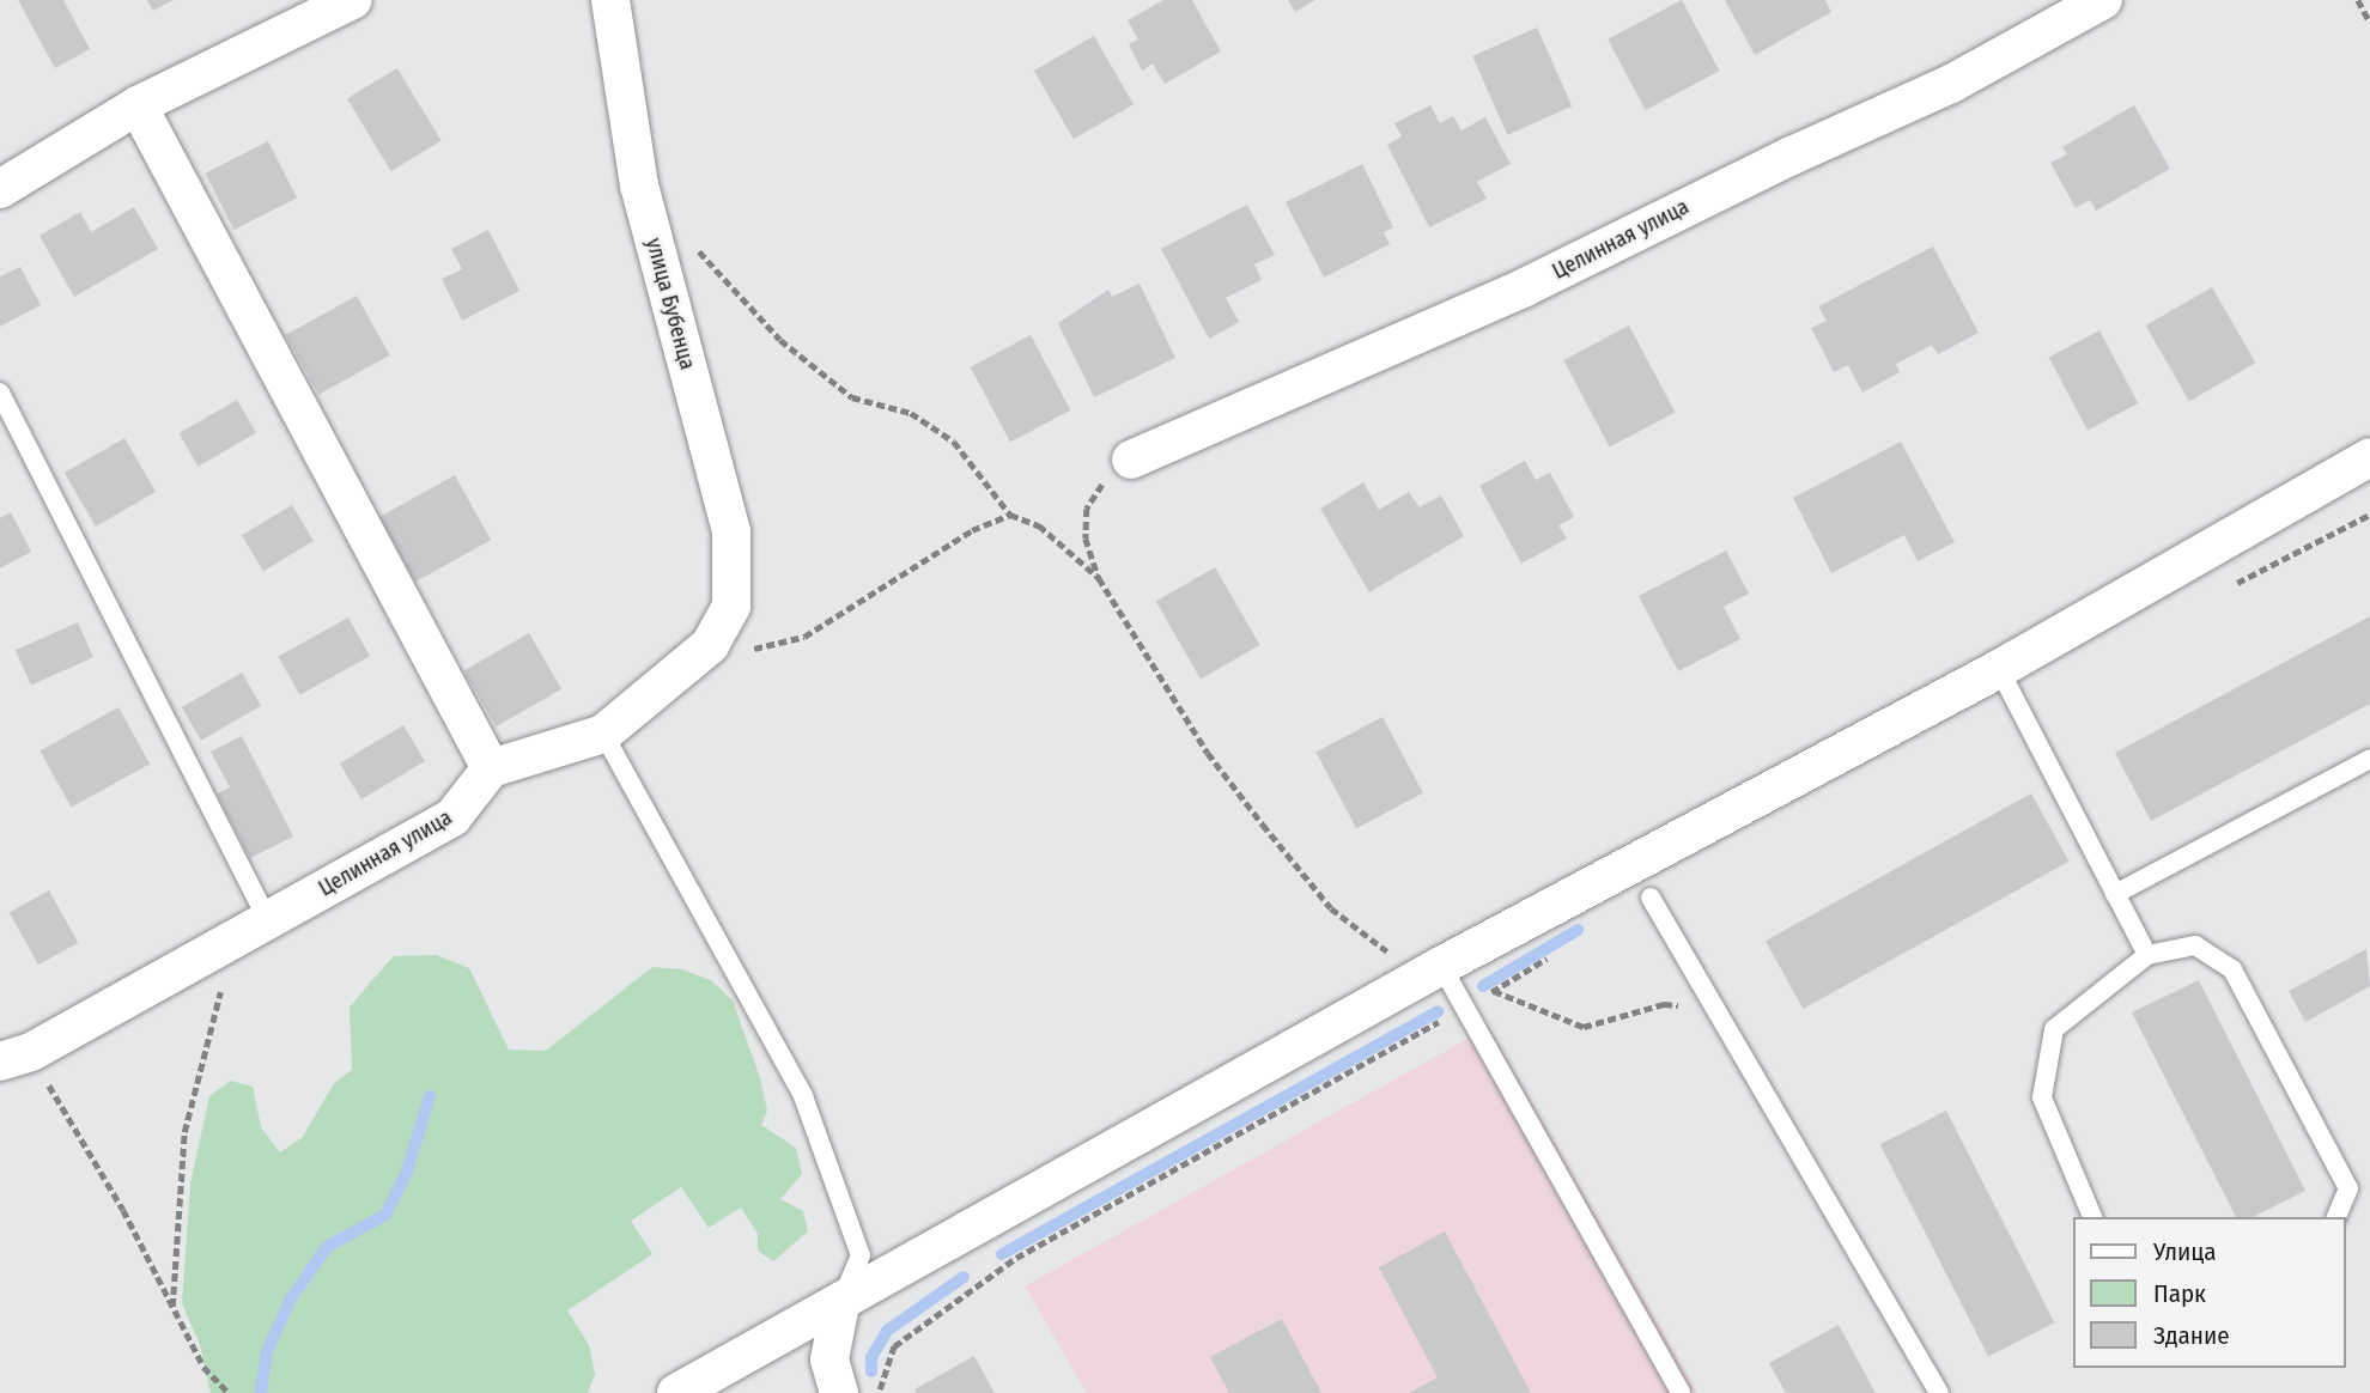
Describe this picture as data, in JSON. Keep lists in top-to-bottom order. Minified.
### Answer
{"streets":{"street":["Целинная улица","улица Бубенца"]},"legend":["Улица","Парк","Здание"]}
